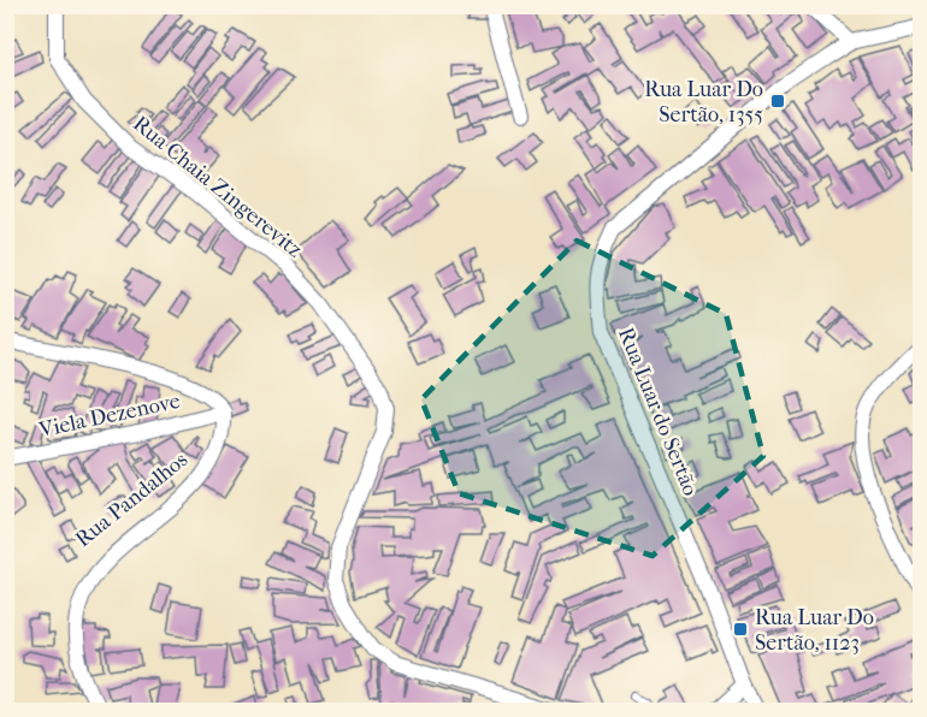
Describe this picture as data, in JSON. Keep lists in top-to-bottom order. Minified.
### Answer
{"streets":{"street":["Rua Chaia Zingerevitz","Rua Luar do Sertão","Viela Dezenove","Rua Pandalhos"]},"crossings":[["Viela Dezenove","Rua Pandalhos"]],"places":{"transit":["Rua Luar Do Sertão, 1355","Rua Luar Do Sertão, 1123"]}}
